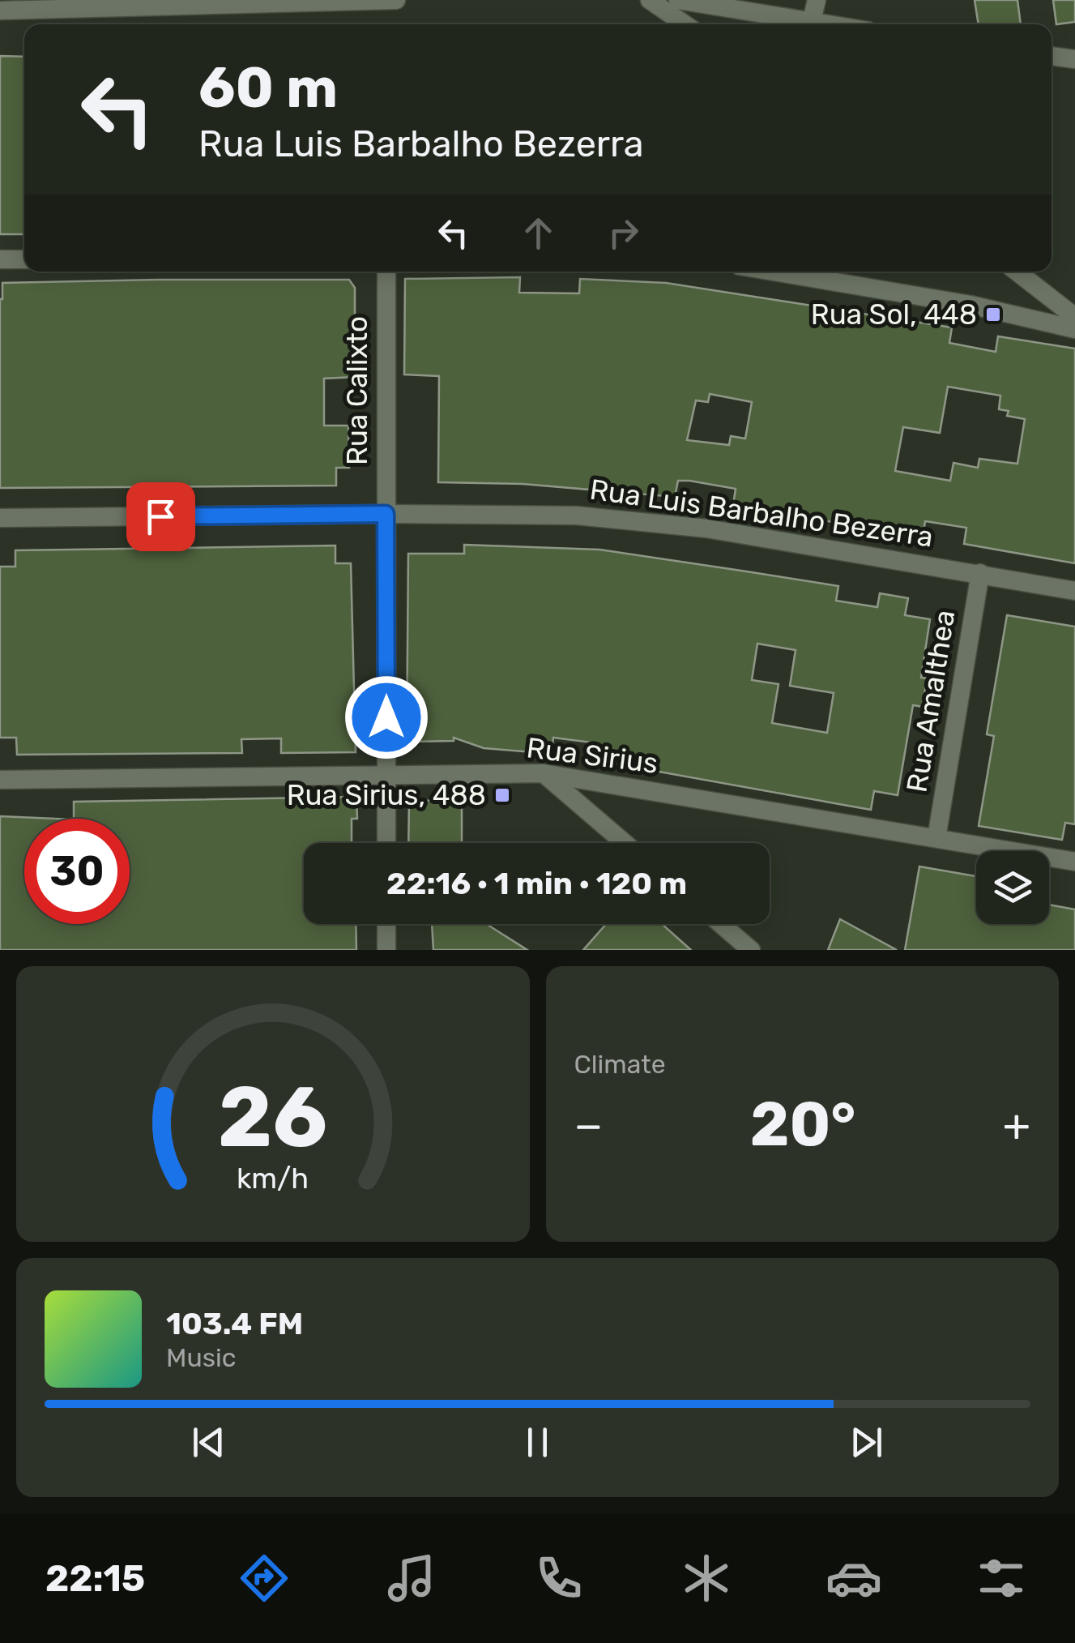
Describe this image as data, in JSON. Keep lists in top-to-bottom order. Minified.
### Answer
{"streets":{"street":["Rua Calixto","Rua Luis Barbalho Bezerra","Rua Amalthea","Rua Sirius"]},"crossings":[["Rua Calixto","Rua Luis Barbalho Bezerra"],["Rua Calixto","Rua Sirius"],["Rua Luis Barbalho Bezerra","Rua Amalthea"],["Rua Amalthea","Rua Sirius"]],"places":{"transit":["Rua Sol, 448","Rua Sirius, 488"]},"page":{"turn":["60 m","Rua Luis Barbalho Bezerra"],"limit":"30","trip":"22:16 · 1 min · 120 m","tile":"Climate","heat":["−","20°","+"],"song":["103.4 FM","Music"],"tabs":"22:15","gauge":["26","km/h"]}}
